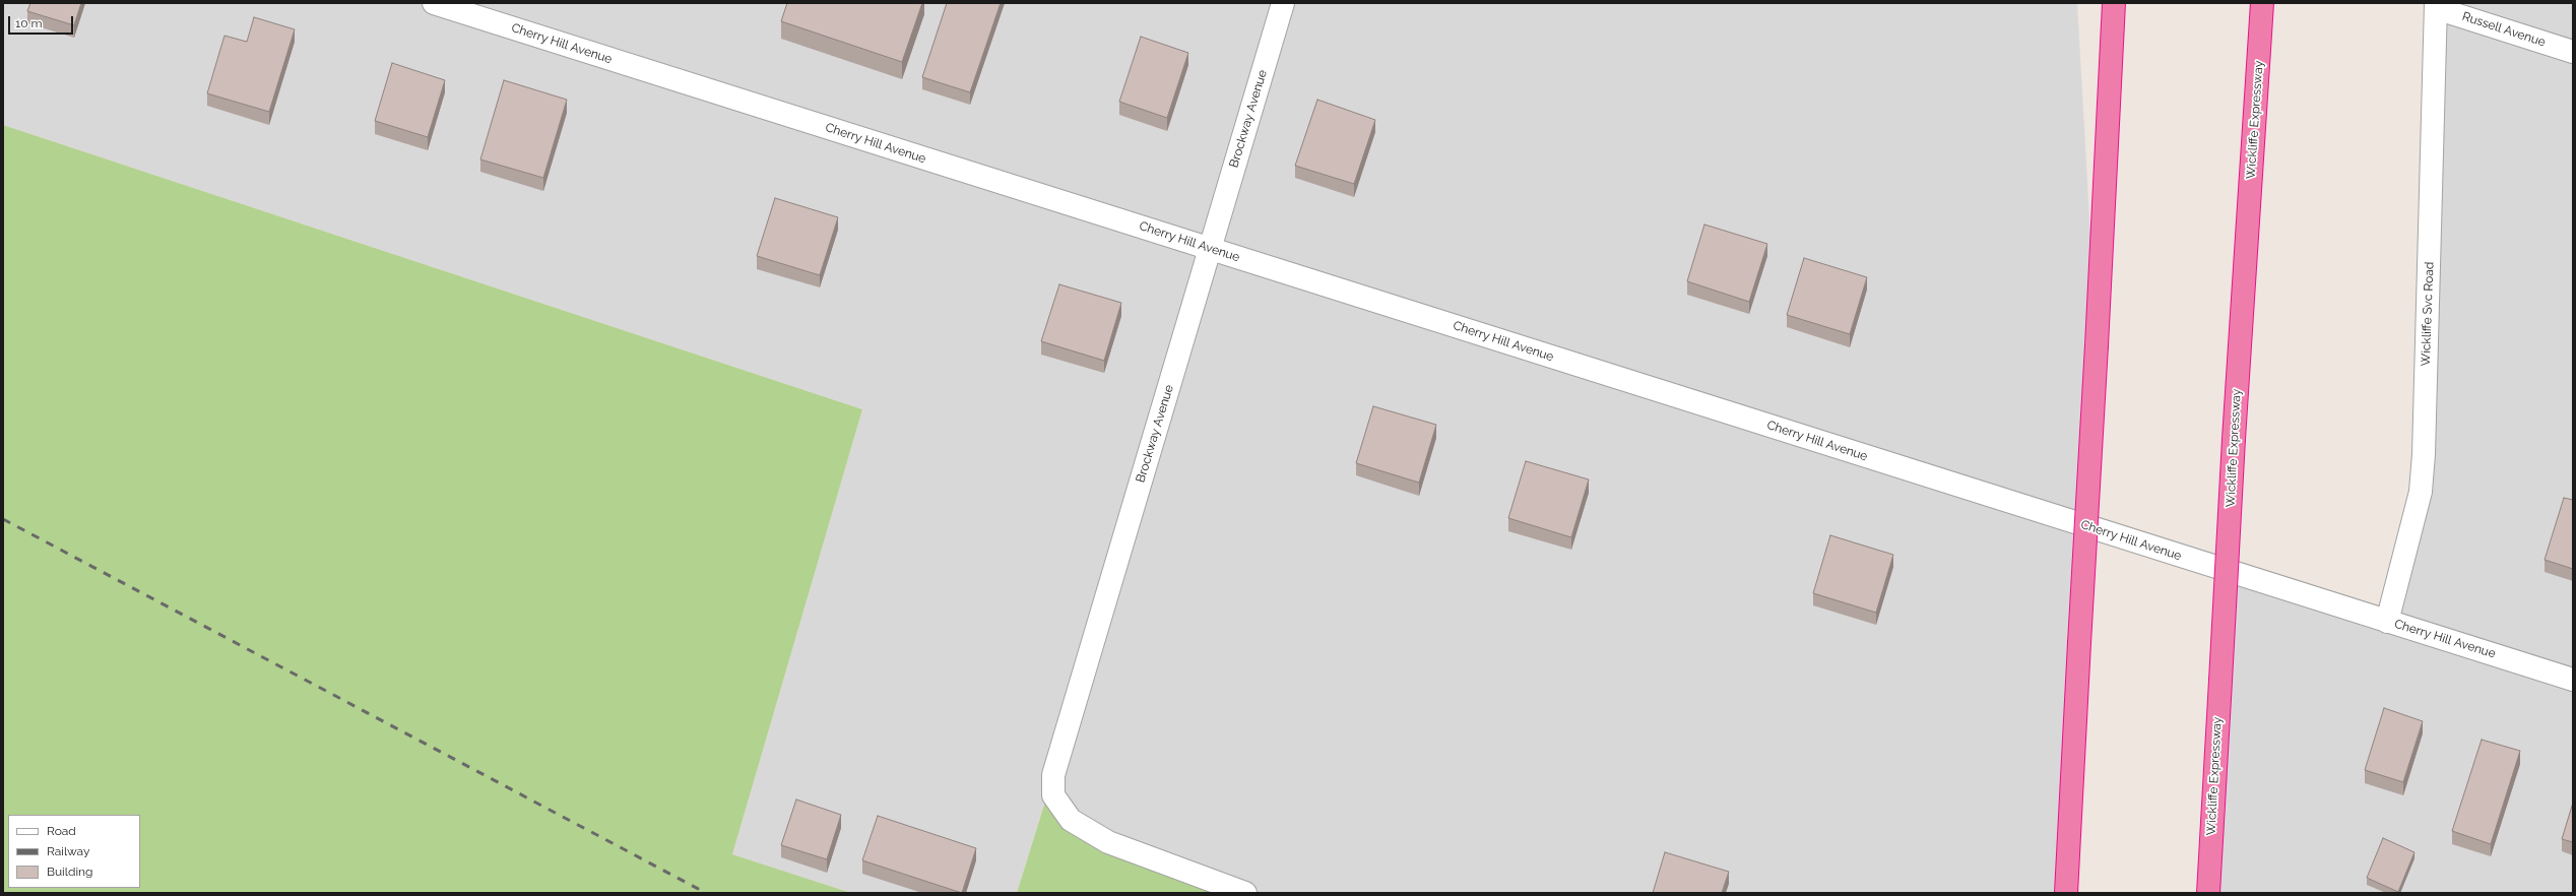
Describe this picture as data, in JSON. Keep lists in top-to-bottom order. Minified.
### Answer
{"streets":{"highway":["Wickliffe Expressway"],"street":["Russell Avenue","Cherry Hill Avenue","Brockway Avenue","Wickliffe Svc Road"]},"crossings":[["Russell Avenue","Wickliffe Svc Road"],["Cherry Hill Avenue","Brockway Avenue"],["Cherry Hill Avenue","Wickliffe Svc Road"]],"legend":["Road","Railway","Building"],"scale_bar":"10 m"}
